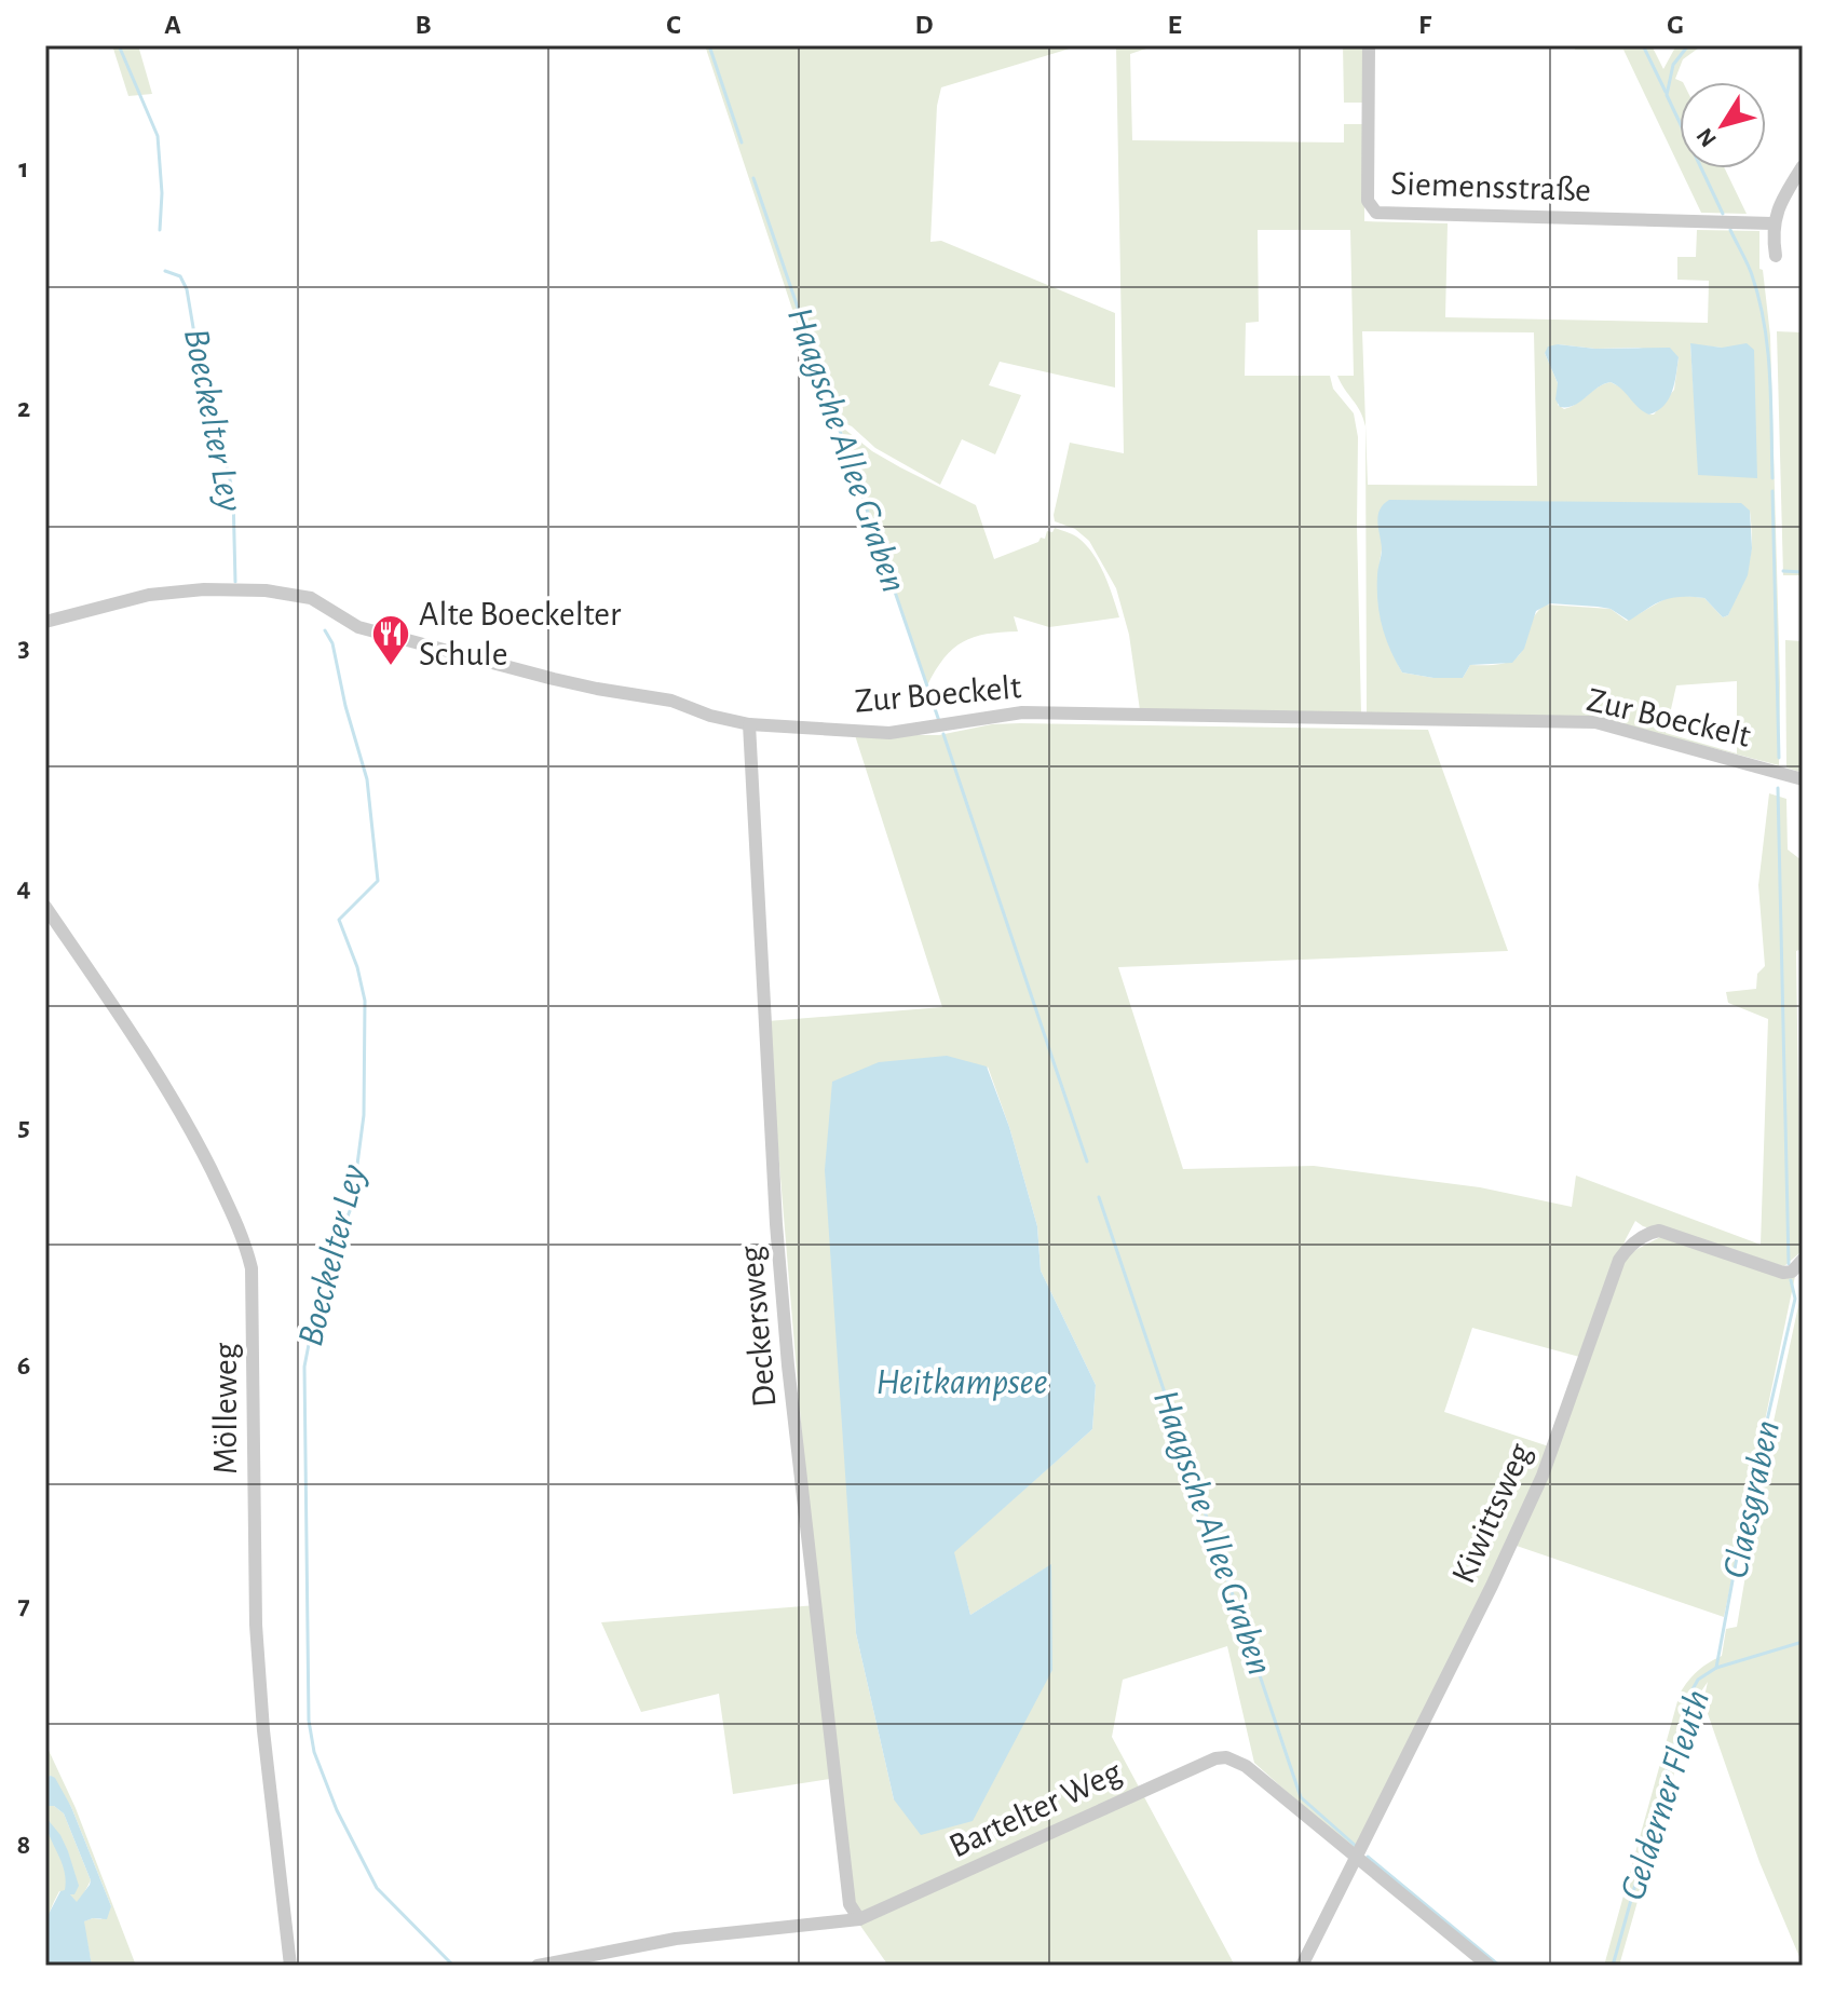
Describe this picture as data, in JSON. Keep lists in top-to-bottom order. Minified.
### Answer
{"streets":{"street":["Siemensstraße","Zur Boeckelt","Deckersweg","Mölleweg","Kiwittsweg","Bartelter Weg"]},"crossings":[["Zur Boeckelt","Deckersweg"],["Deckersweg","Bartelter Weg"],["Kiwittsweg","Bartelter Weg"]],"water":["Boeckelter Ley","Haagsche Allee Graben","Heitkampsee","Claesgraben","Gelderner Fleuth"],"places":{"restaurant":["Alte Boeckelter Schule"]},"north":"bottom left","grid":{"columns":["A","B","C","D","E","F","G"],"rows":["1","2","3","4","5","6","7","8"]}}
